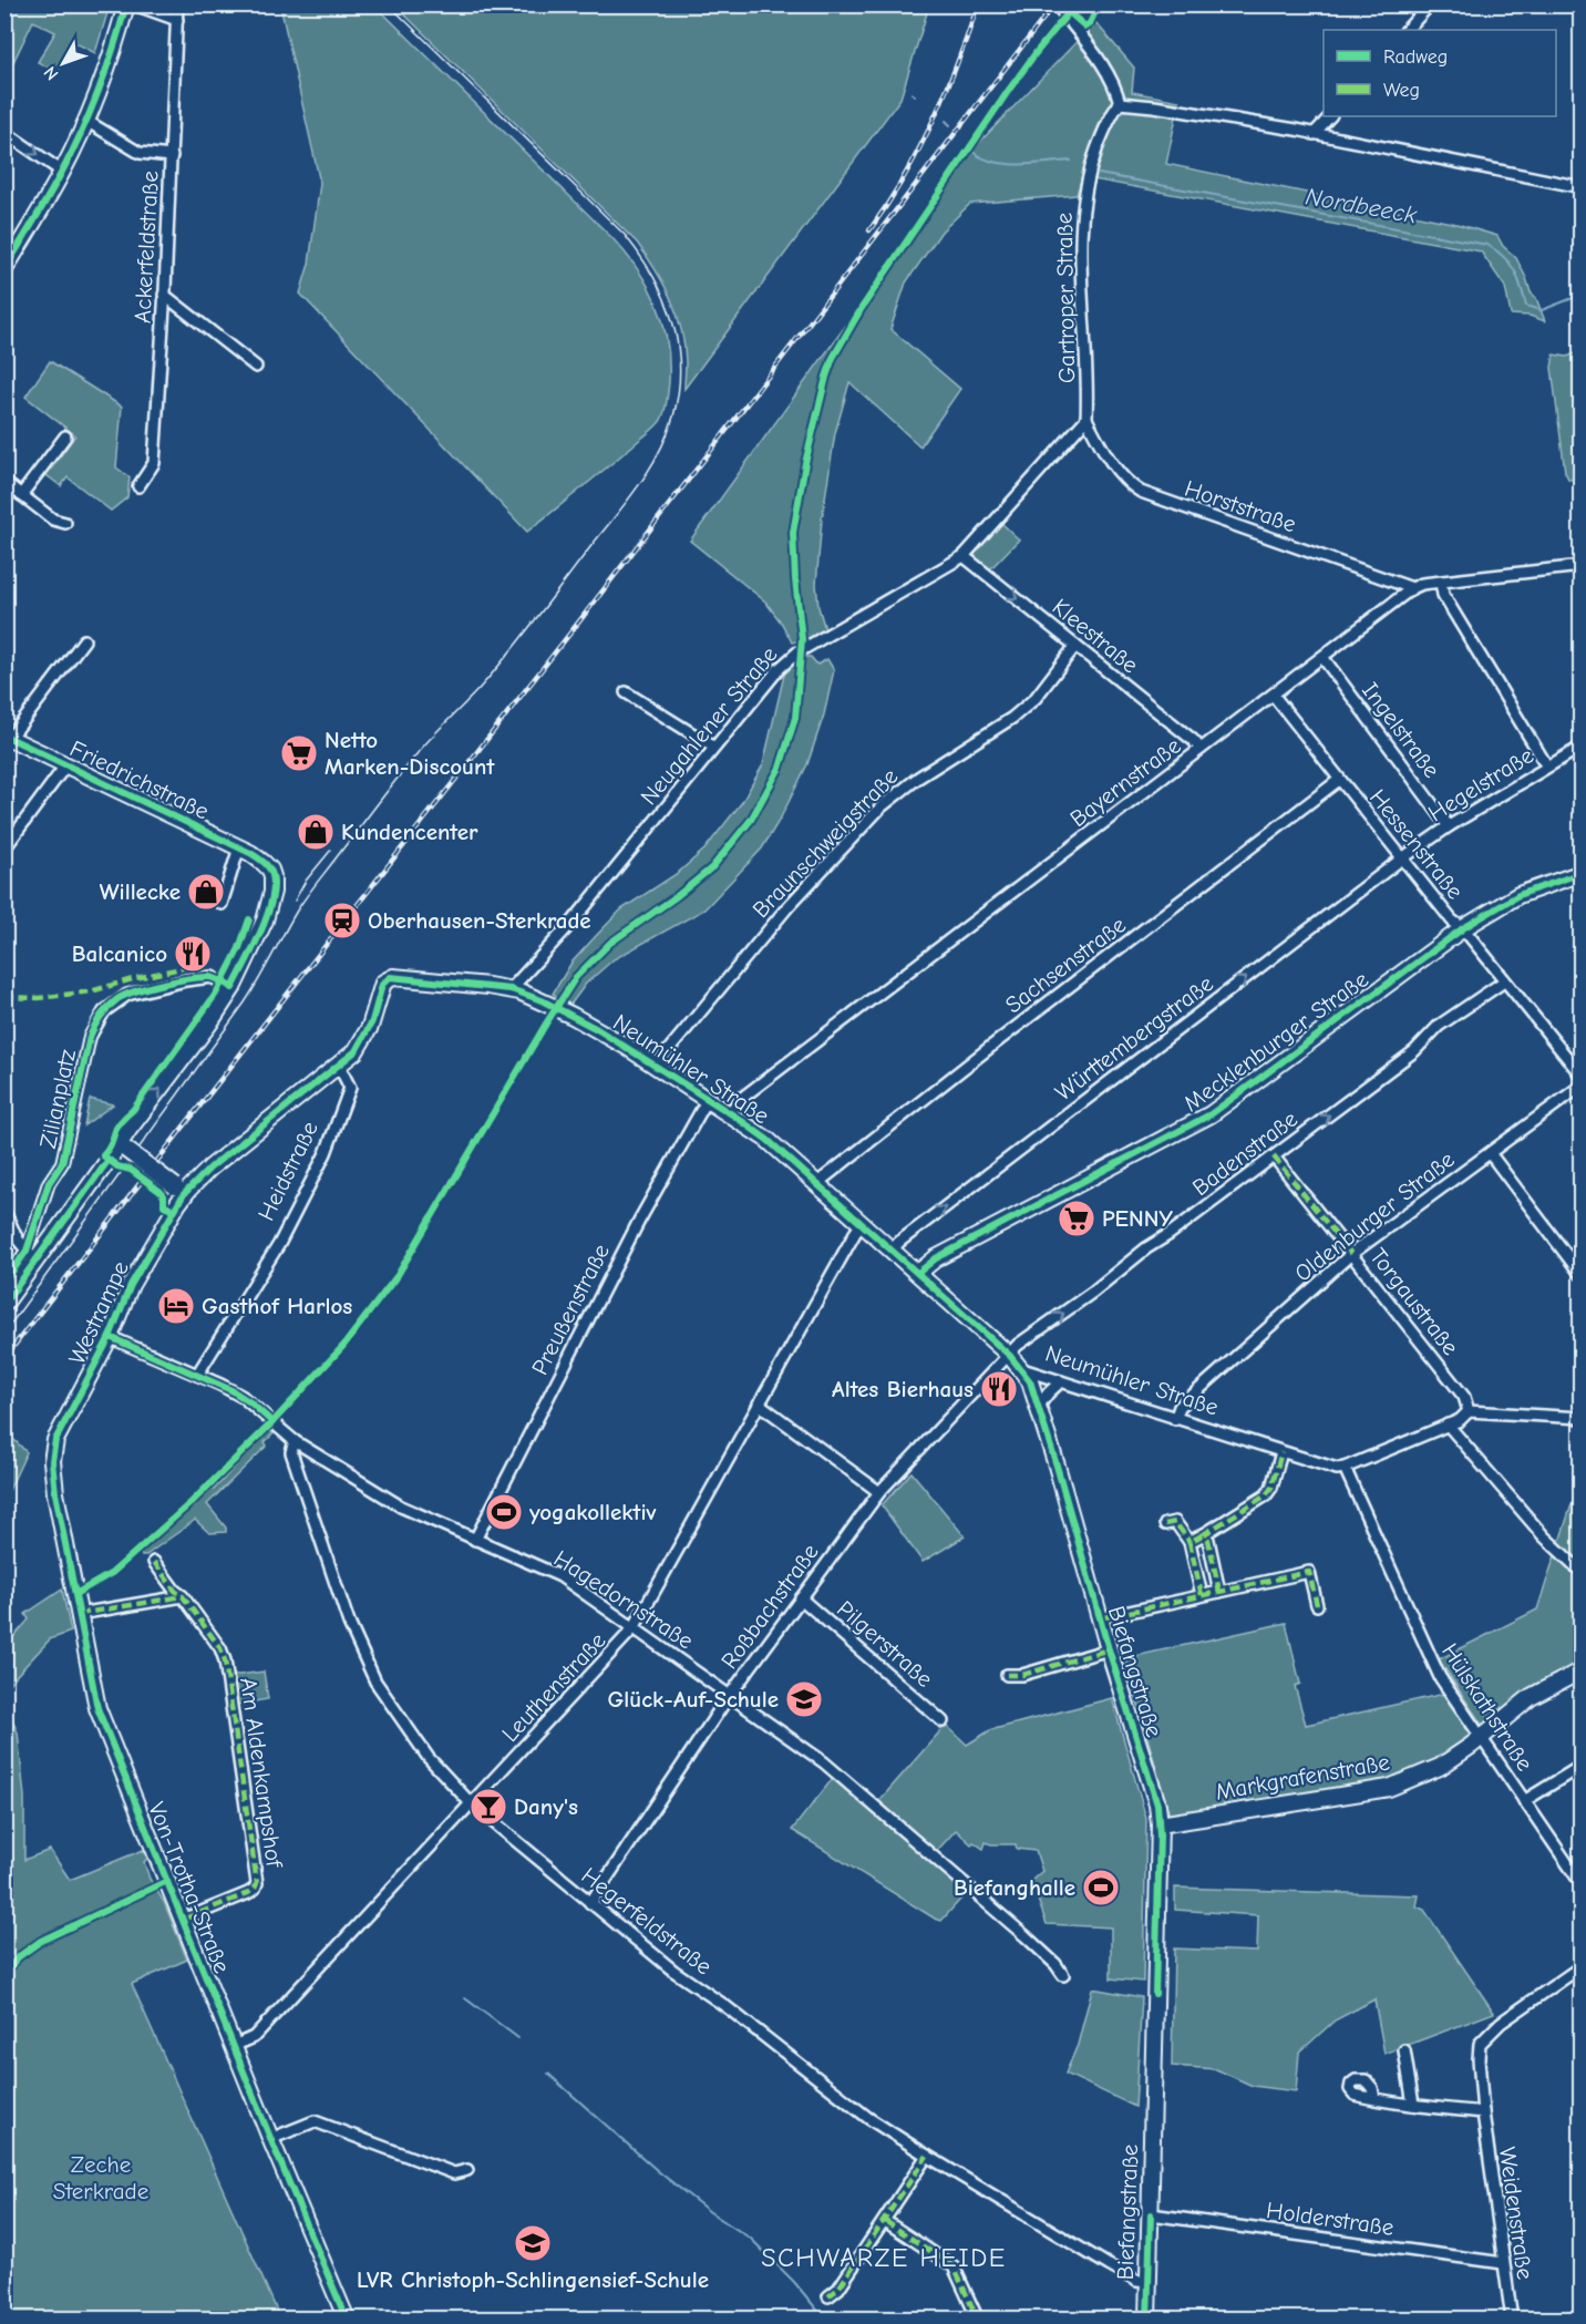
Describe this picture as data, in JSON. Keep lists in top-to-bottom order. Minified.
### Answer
{"streets":{"main road":["Friedrichstraße","Mecklenburger Straße","Neumühler Straße","Westrampe","Biefangstraße","Markgrafenstraße","Von-Trotha-Straße"],"street":["Ackerfeldstraße","Gartroper Straße","Horststraße","Kleestraße","Neugahlener Straße","Ingelstraße","Bayernstraße","Hegelstraße","Braunschweigstraße","Hessenstraße","Sachsenstraße","Württembergstraße","Zilianplatz","Badenstraße","Heidstraße","Oldenburger Straße","Torgaustraße","Preußenstraße","Hagedornstraße","Roßbachstraße","Pilgerstraße","Leuthenstraße","Hülskathstraße","Am Aldenkampshof","Hegerfeldstraße","Weidenstraße","Holderstraße"]},"crossings":[["Gartroper Straße","Horststraße"],["Gartroper Straße","Neugahlener Straße"],["Horststraße","Neugahlener Straße"],["Horststraße","Bayernstraße"],["Kleestraße","Neugahlener Straße"],["Kleestraße","Bayernstraße"],["Kleestraße","Braunschweigstraße"],["Neugahlener Straße","Neumühler Straße"],["Ingelstraße","Bayernstraße"],["Ingelstraße","Hegelstraße"],["Friedrichstraße","Zilianplatz"],["Bayernstraße","Hessenstraße"],["Bayernstraße","Neumühler Straße"],["Hegelstraße","Hessenstraße"],["Hegelstraße","Württembergstraße"],["Braunschweigstraße","Neumühler Straße"],["Hessenstraße","Sachsenstraße"],["Hessenstraße","Württembergstraße"],["Hessenstraße","Mecklenburger Straße"],["Hessenstraße","Badenstraße"],["Sachsenstraße","Neumühler Straße"],["Württembergstraße","Neumühler Straße"],["Mecklenburger Straße","Neumühler Straße"],["Neumühler Straße","Badenstraße"],["Neumühler Straße","Heidstraße"],["Neumühler Straße","Oldenburger Straße"],["Neumühler Straße","Preußenstraße"],["Neumühler Straße","Westrampe"],["Neumühler Straße","Roßbachstraße"],["Neumühler Straße","Biefangstraße"],["Neumühler Straße","Leuthenstraße"],["Neumühler Straße","Hülskathstraße"],["Badenstraße","Torgaustraße"],["Badenstraße","Roßbachstraße"],["Heidstraße","Westrampe"],["Heidstraße","Hagedornstraße"],["Oldenburger Straße","Torgaustraße"],["Preußenstraße","Hagedornstraße"],["Westrampe","Hagedornstraße"],["Westrampe","Von-Trotha-Straße"],["Hagedornstraße","Roßbachstraße"],["Hagedornstraße","Leuthenstraße"],["Hagedornstraße","Hegerfeldstraße"],["Roßbachstraße","Pilgerstraße"],["Roßbachstraße","Hegerfeldstraße"],["Biefangstraße","Markgrafenstraße"],["Biefangstraße","Hegerfeldstraße"],["Biefangstraße","Holderstraße"],["Leuthenstraße","Von-Trotha-Straße"],["Leuthenstraße","Hegerfeldstraße"],["Hülskathstraße","Markgrafenstraße"],["Am Aldenkampshof","Von-Trotha-Straße"],["Weidenstraße","Holderstraße"]],"one_way":["Kleestraße","Württembergstraße","Badenstraße"],"districts":["SCHWARZE HEIDE"],"water":["Nordbeeck"],"parks":["Zeche Sterkrade"],"places":{"supermarket":["Netto Marken-Discount","PENNY"],"shop":["Kundencenter","Willecke"],"station":["Oberhausen-Sterkrade"],"restaurant":["Balcanico","Altes Bierhaus"],"hotel":["Gasthof Harlos"],"sports":["yogakollektiv","Biefanghalle"],"school or university":["Glück-Auf-Schule","LVR Christoph-Schlingensief-Schule"],"bar":["Dany's"]},"legend":["Radweg","Weg"],"north":"bottom left"}
